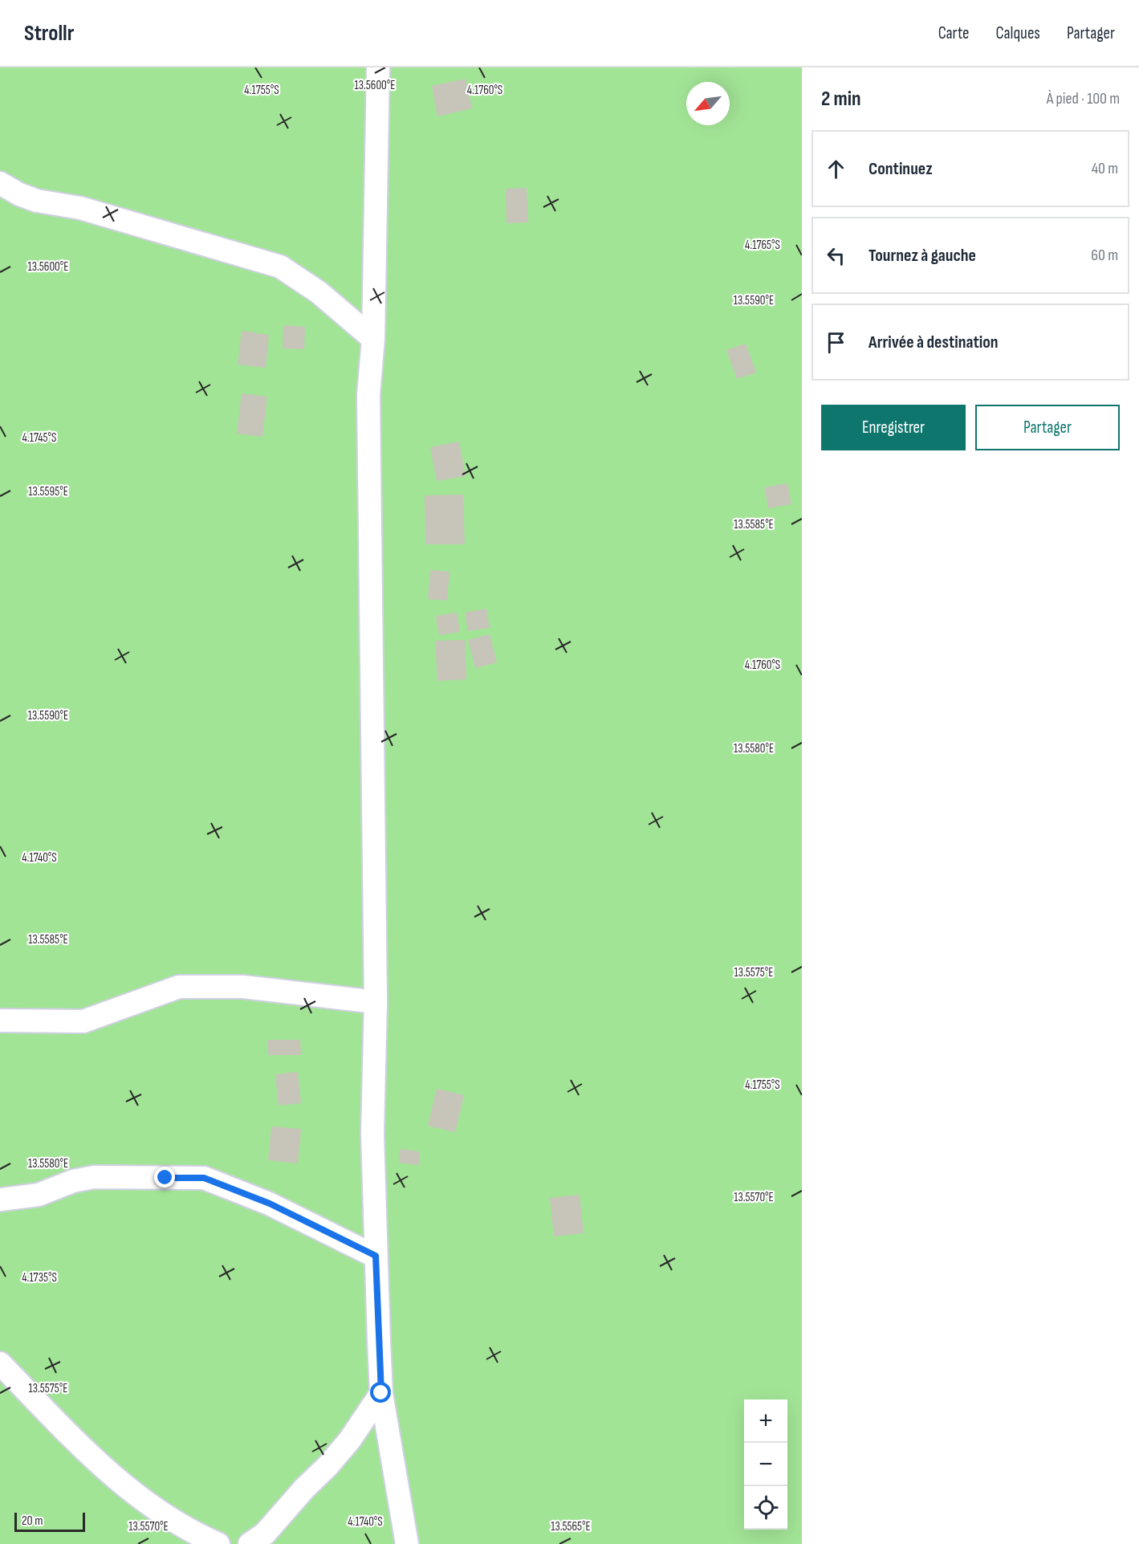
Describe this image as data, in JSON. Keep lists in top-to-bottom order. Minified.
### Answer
{"scale_bar":"20 m","north":"bottom left","page":{"header":"Strollr","nav":["Carte","Calques","Partager"],"heading":["2 min","À pied · 100 m"],"list":[["Continuez","40 m"],["Tournez à gauche","60 m"],"Arrivée à destination"],"buttons":["Enregistrer","Partager"],"map_buttons":["+","−"],"scale":"20 m"},"coordinates":["13.5600°E","4.1755°S","4.1760°S","4.1765°S","13.5590°E","4.1745°S","13.5595°E","13.5585°E","13.5580°E","4.1740°S","13.5575°E","13.5570°E","4.1735°S","13.5565°E"]}
